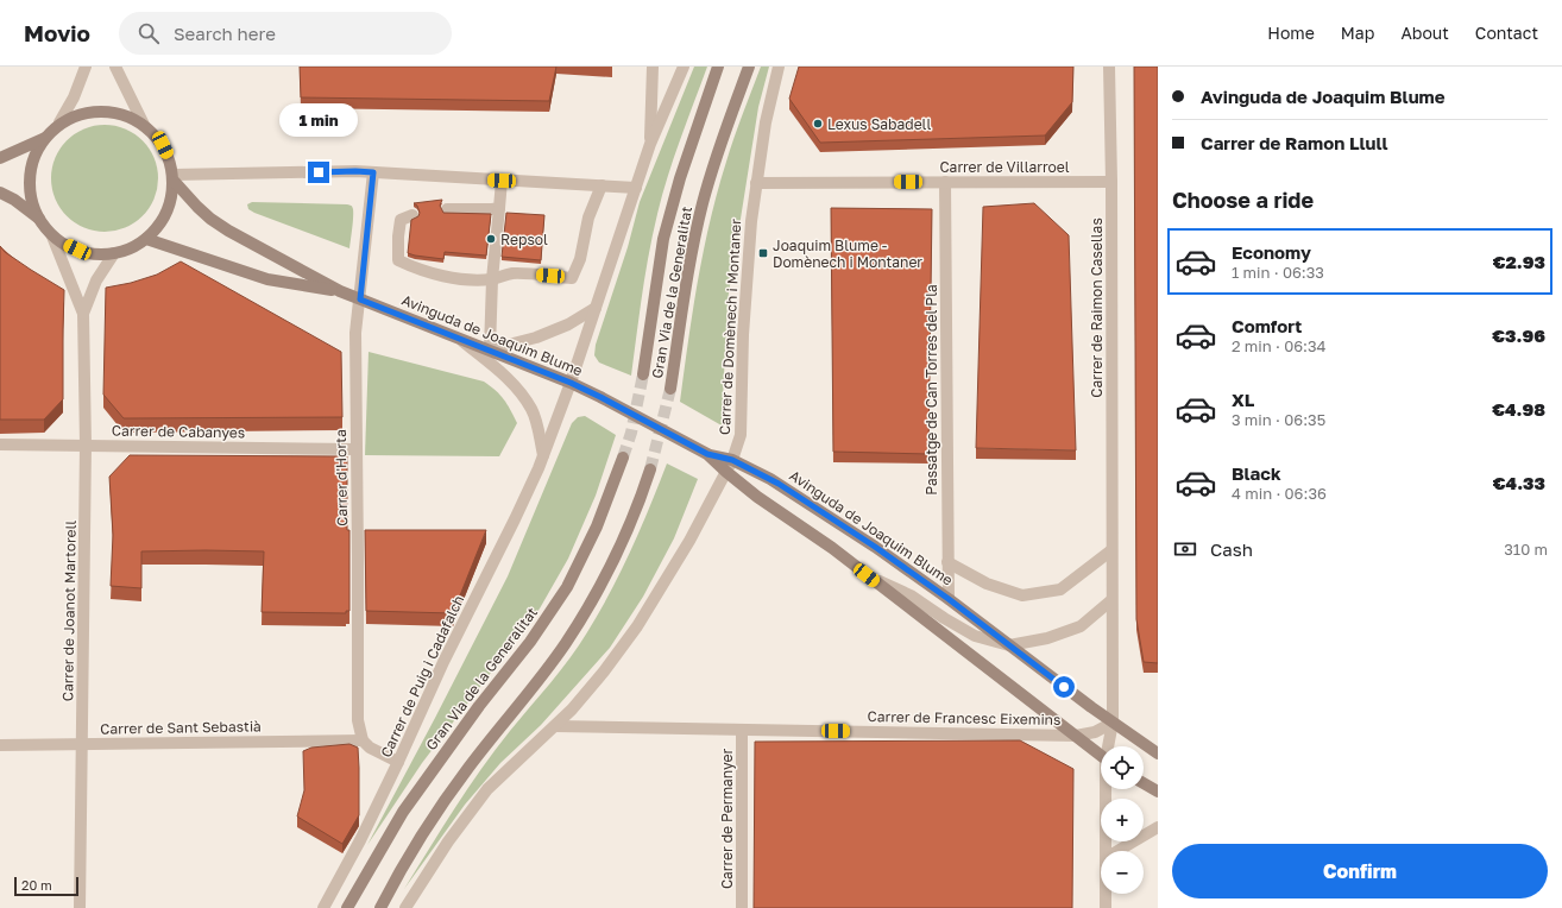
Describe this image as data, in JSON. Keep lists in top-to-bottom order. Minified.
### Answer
{"streets":{"main road":["Gran Via de la Generalitat","Avinguda de Joaquim Blume"],"street":["Carrer de Villarroel","Carrer de Raimon Casellas","Carrer de Domènech i Montaner","Passatge de Can Torres del Pla","Carrer de Cabanyes","Carrer d'Horta","Carrer de Joanot Martorell","Carrer de Puig i Cadafalch","Carrer de Francesc Eixemins","Carrer de Sant Sebastià","Carrer de Permanyer"]},"crossings":[["Carrer de Villarroel","Carrer de Raimon Casellas"],["Carrer de Villarroel","Carrer de Domènech i Montaner"],["Carrer de Villarroel","Passatge de Can Torres del Pla"],["Carrer de Raimon Casellas","Avinguda de Joaquim Blume"],["Carrer de Raimon Casellas","Carrer de Francesc Eixemins"],["Carrer de Domènech i Montaner","Avinguda de Joaquim Blume"],["Carrer de Domènech i Montaner","Carrer de Francesc Eixemins"],["Avinguda de Joaquim Blume","Passatge de Can Torres del Pla"],["Avinguda de Joaquim Blume","Carrer d'Horta"],["Avinguda de Joaquim Blume","Carrer de Puig i Cadafalch"],["Avinguda de Joaquim Blume","Carrer de Francesc Eixemins"],["Carrer de Cabanyes","Carrer d'Horta"],["Carrer de Cabanyes","Carrer de Joanot Martorell"],["Carrer d'Horta","Carrer de Sant Sebastià"],["Carrer de Joanot Martorell","Carrer de Sant Sebastià"],["Carrer de Francesc Eixemins","Carrer de Permanyer"]],"places":{"other":["Lexus Sabadell","Repsol"],"transit":["Joaquim Blume - Domènech i Montaner"]},"scale_bar":"20 m","page":{"header":"Movio","search":"Search here","nav":["Home","Map","About","Contact"],"banner":["Avinguda de Joaquim Blume","Carrer de Ramon Llull"],"bubble":"1 min","heading":"Choose a ride","list":[{"name":"Economy","note":"1 min · 06:33","value":"€2.93"},{"name":"Comfort","note":"2 min · 06:34","value":"€3.96"},{"name":"XL","note":"3 min · 06:35","value":"€4.98"},{"name":"Black","note":"4 min · 06:36","value":"€4.33"}],"pay":["Cash","310 m"],"map_buttons":["+","−"],"buttons":"Confirm","scale":"20 m"}}
